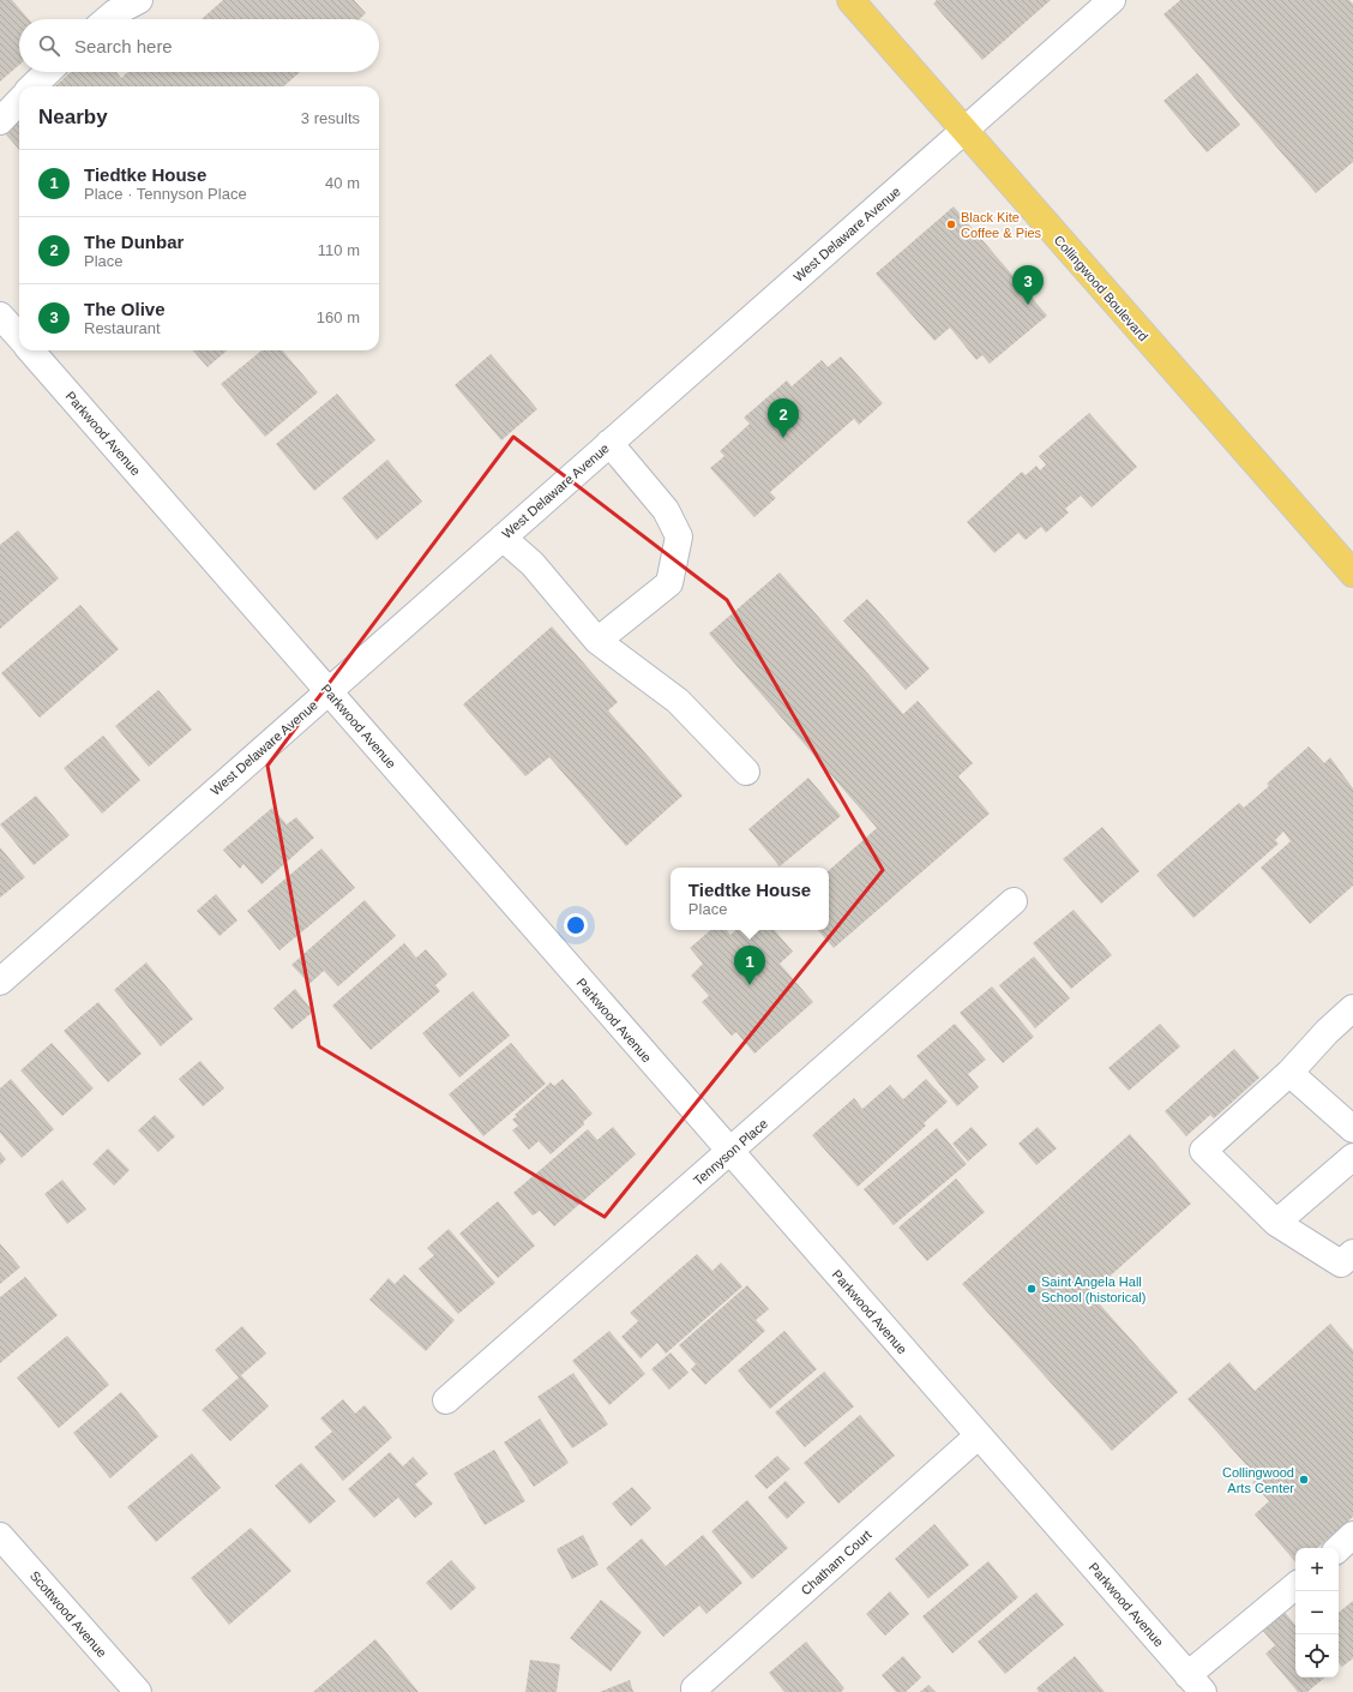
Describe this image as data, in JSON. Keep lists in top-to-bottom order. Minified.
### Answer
{"streets":{"main road":["Collingwood Boulevard"],"street":["West Delaware Avenue","Parkwood Avenue","Tennyson Place","Chatham Court","Scottwood Avenue"]},"crossings":[["West Delaware Avenue","Collingwood Boulevard"],["West Delaware Avenue","Parkwood Avenue"],["Parkwood Avenue","Tennyson Place"],["Parkwood Avenue","Chatham Court"]],"places":["Black Kite Coffee & Pies","Saint Angela Hall School (historical)","Collingwood Arts Center"],"page":{"search":"Search here","heading":["Nearby","3 results"],"list":[{"mark":"1","name":"Tiedtke House","note":"Place · Tennyson Place","value":"40 m"},{"mark":"2","name":"The Dunbar","note":"Place","value":"110 m"},{"mark":"3","name":"The Olive","note":"Restaurant","value":"160 m"}],"pins":["3","2","1"],"popup":["Tiedtke House","Place"],"map_buttons":["+","−"]}}
